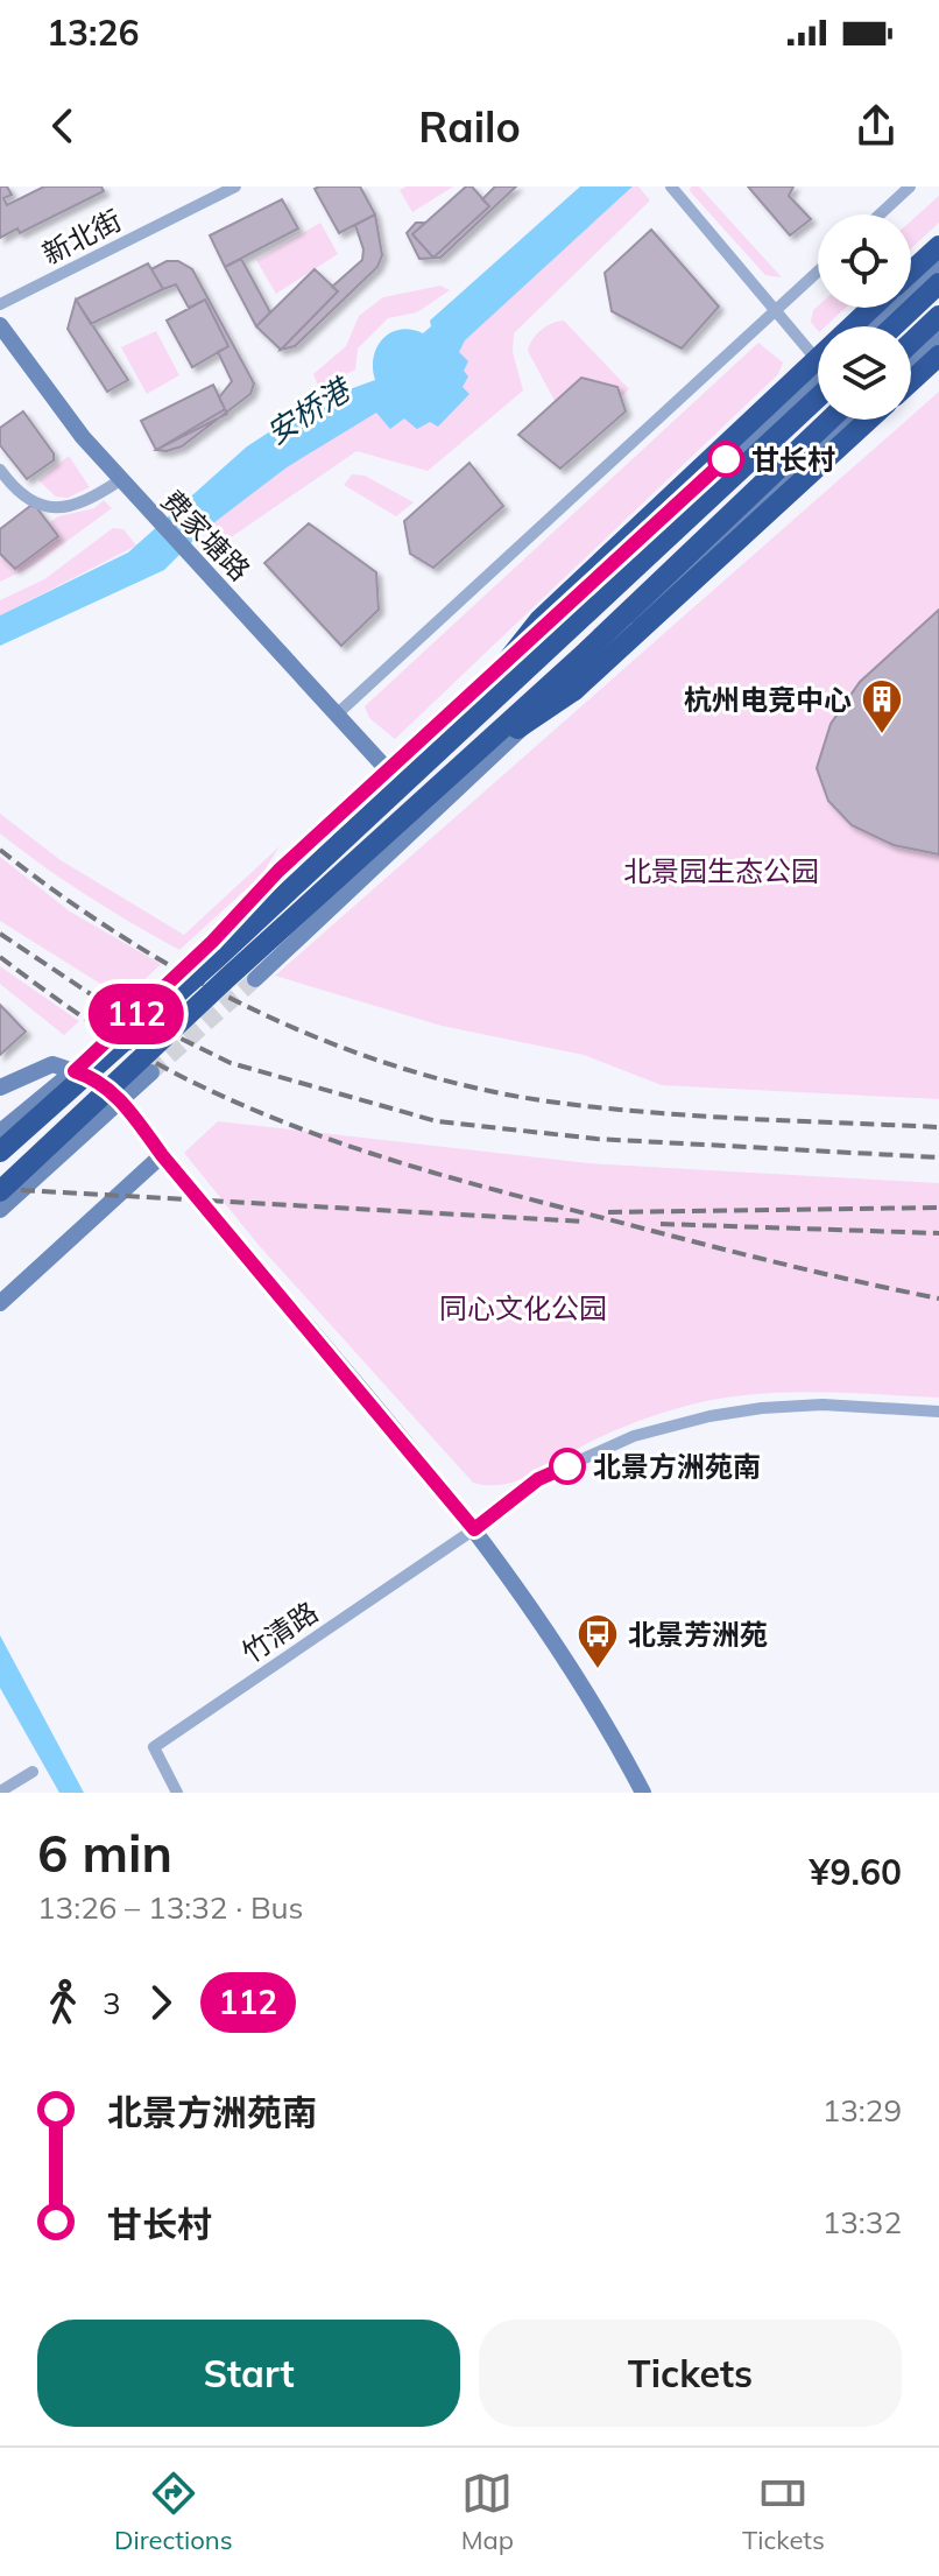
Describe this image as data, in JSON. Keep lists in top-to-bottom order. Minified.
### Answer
{"streets":{"main road":["费家塘路"],"street":["新北街","竹清路"]},"water":["安桥港"],"parks":["北景园生态公园","同心文化公园"],"places":{"other":["甘长村","北景方洲苑南"],"building":["杭州电竞中心"],"bus stop":["北景芳洲苑"]},"lines":["bus line 112"],"page":{"status":"13:26","header":"Railo","on_map":"112","heading":["6 min","13:26 – 13:32 · Bus","¥9.60"],"legs":["3","112"],"list":[{"name":"北景方洲苑南","value":"13:29"},{"name":"甘长村","value":"13:32"}],"buttons":["Start","Tickets"],"tabs":["Directions","Map","Tickets"]}}
